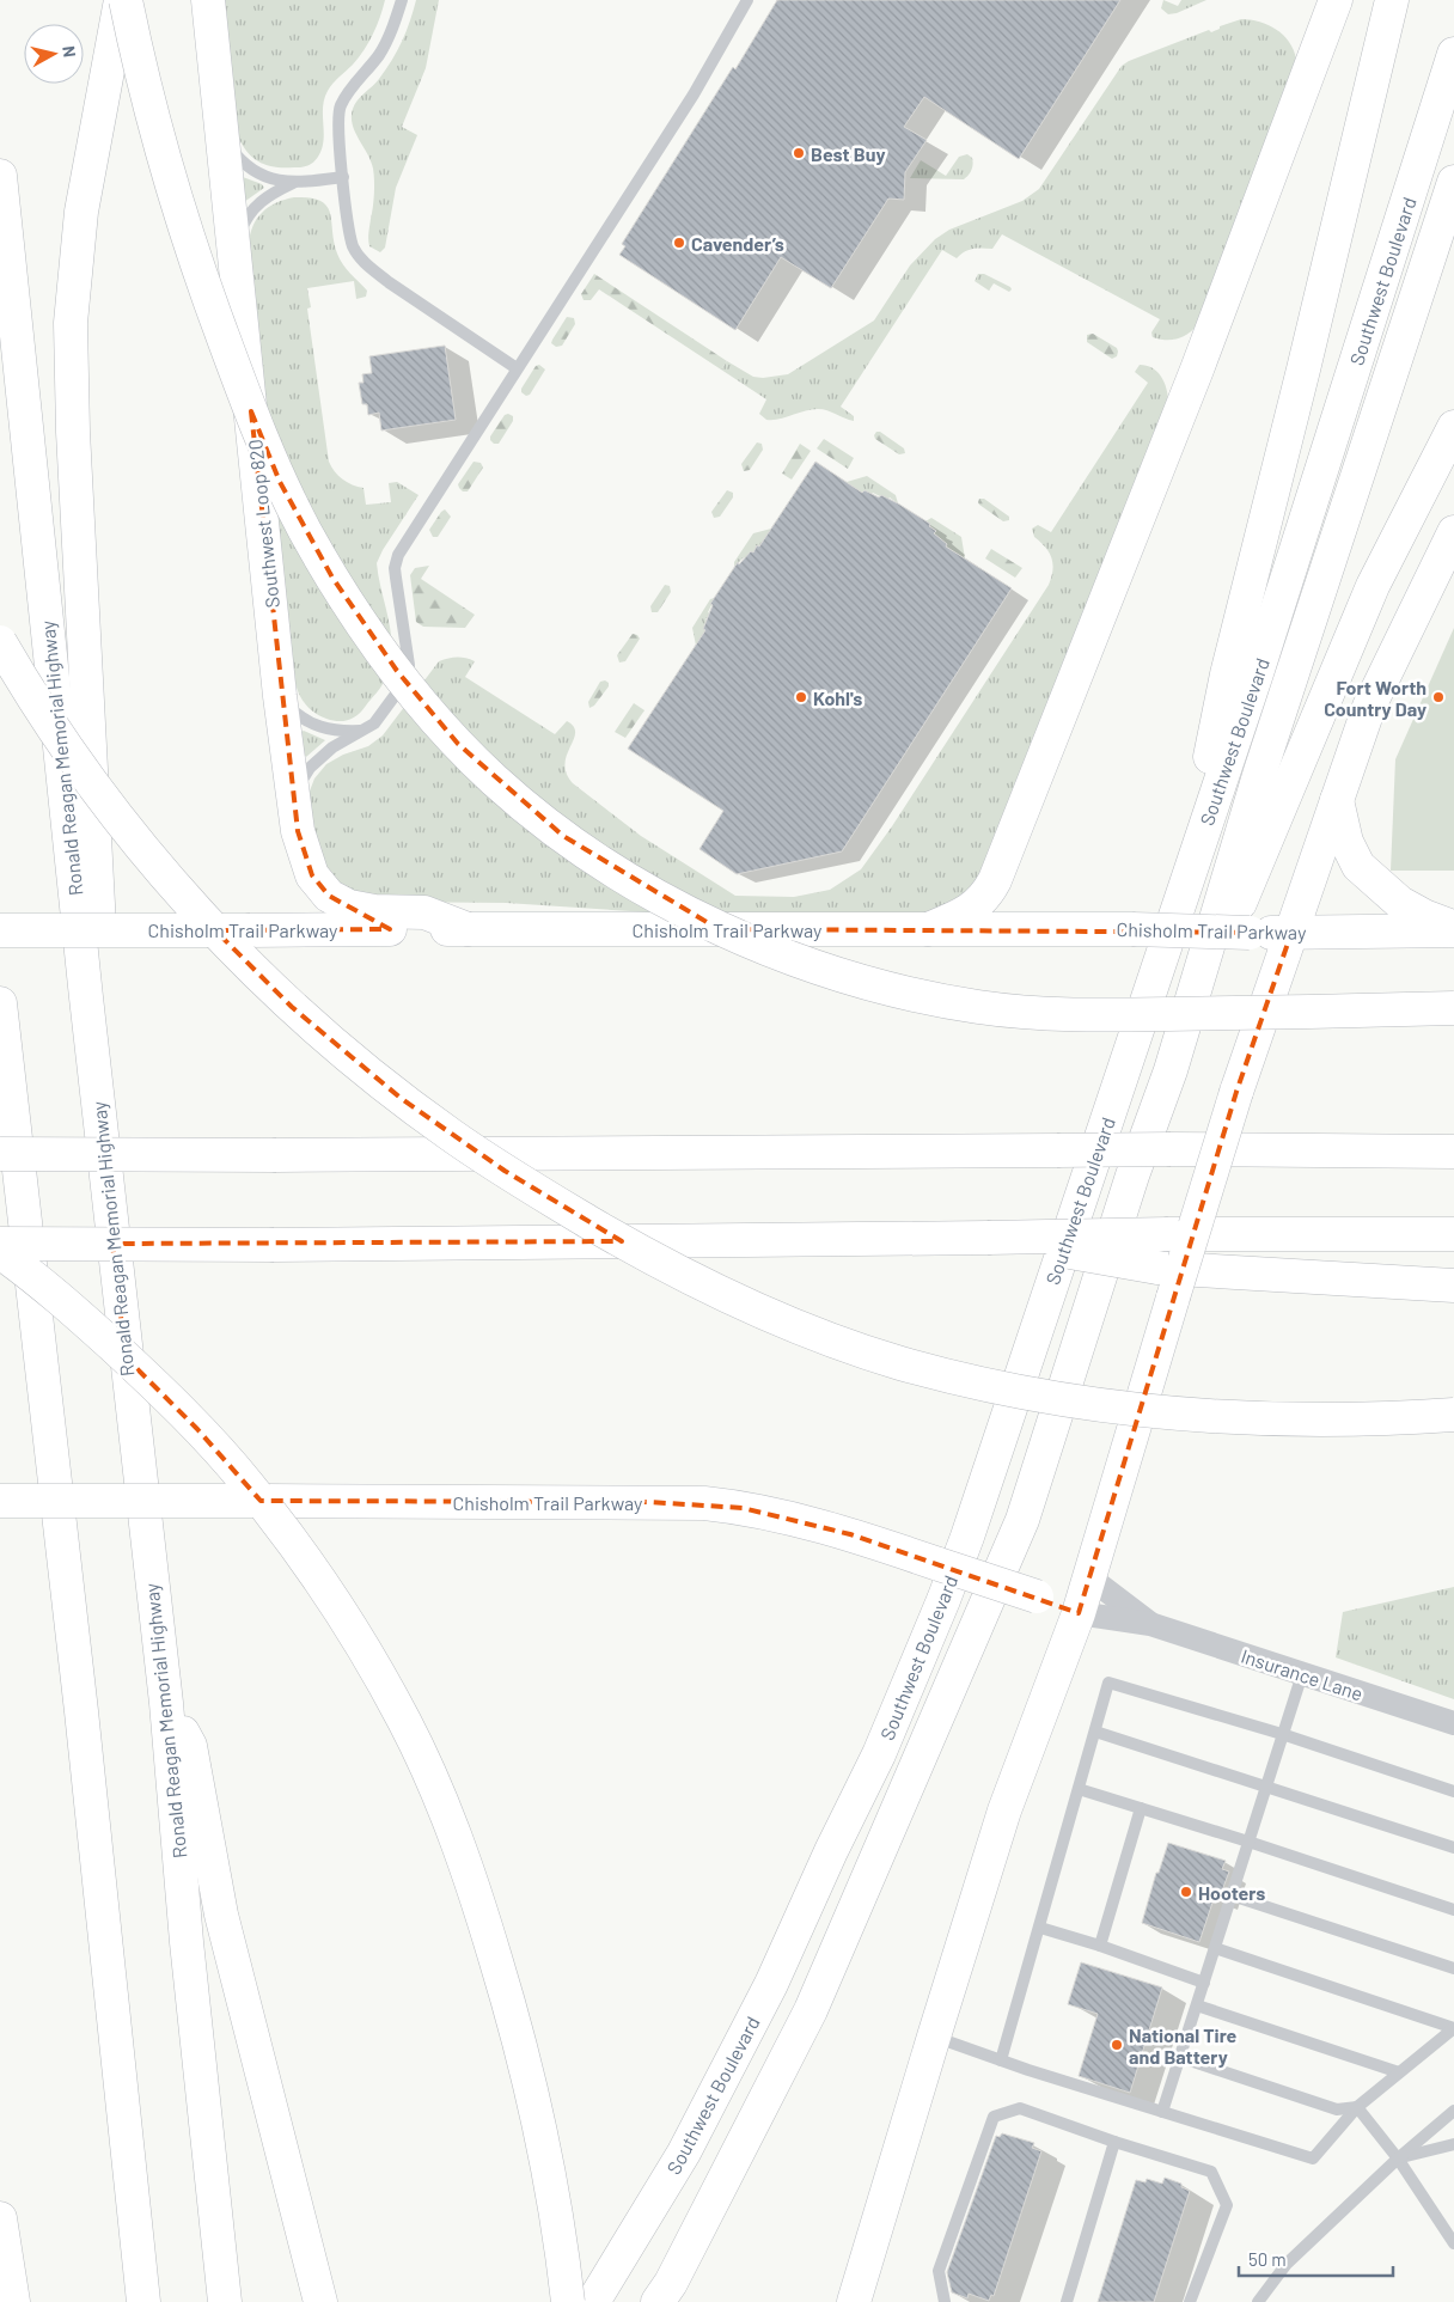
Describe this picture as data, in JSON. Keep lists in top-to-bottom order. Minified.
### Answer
{"streets":{"main road":["Southwest Boulevard","Southwest Loop 820","Ronald Reagan Memorial Highway","Chisholm Trail Parkway"],"street":["Insurance Lane"]},"crossings":[["Southwest Loop 820","Chisholm Trail Parkway"],["Chisholm Trail Parkway","Insurance Lane"]],"places":["Best Buy","Cavender’s","Kohl's","Fort Worth Country Day","Hooters","National Tire and Battery"],"scale_bar":"50 m","north":"right"}
